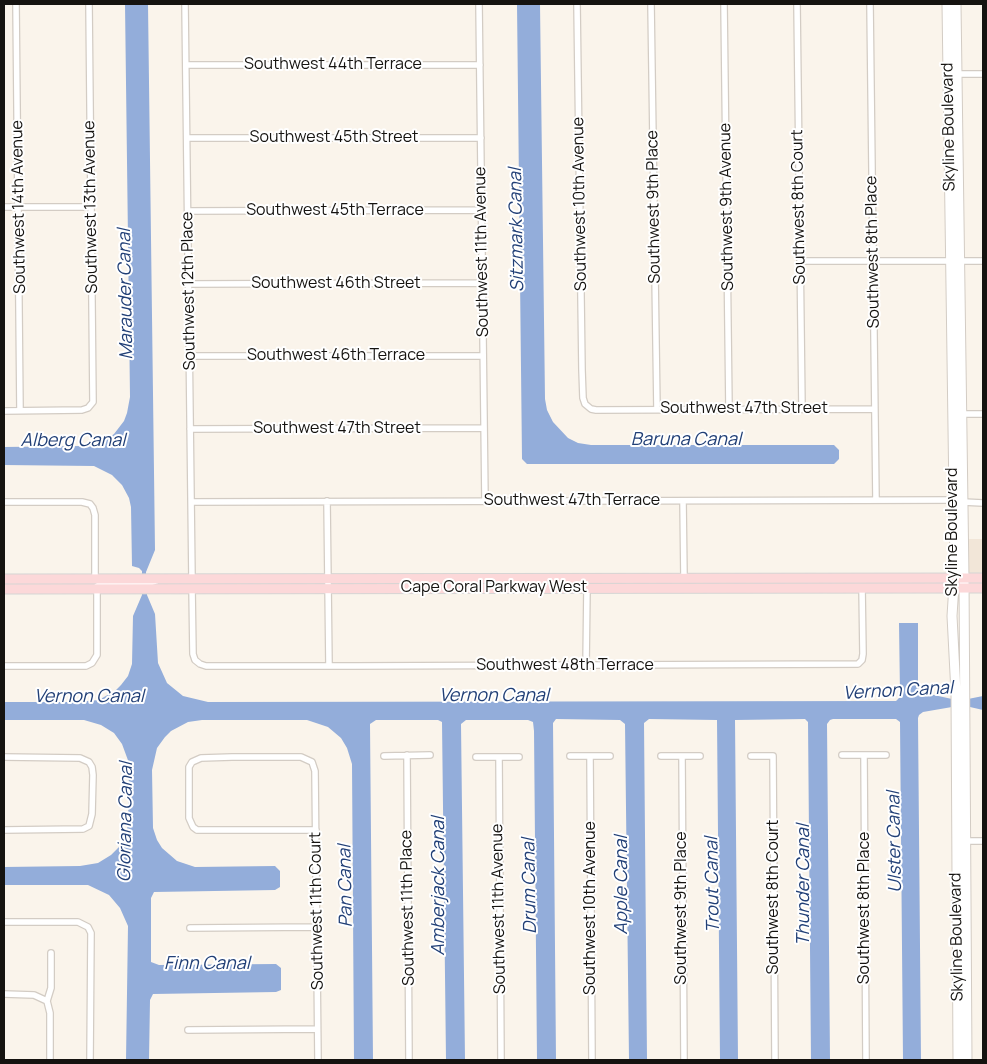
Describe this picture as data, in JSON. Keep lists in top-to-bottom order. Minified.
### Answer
{"streets":{"main road":["Cape Coral Parkway West"],"street":["Southwest 44th Terrace","Skyline Boulevard","Southwest 45th Street","Southwest 10th Avenue","Southwest 14th Avenue","Southwest 13th Avenue","Southwest 9th Place","Southwest 9th Avenue","Southwest 8th Court","Southwest 45th Terrace","Southwest 11th Avenue","Southwest 8th Place","Southwest 46th Street","Southwest 12th Place","Southwest 46th Terrace","Southwest 47th Street","Southwest 47th Terrace","Southwest 48th Terrace","Southwest 11th Place","Southwest 11th Court"]},"crossings":[["Southwest 44th Terrace","Southwest 11th Avenue"],["Southwest 44th Terrace","Southwest 12th Place"],["Skyline Boulevard","Southwest 47th Terrace"],["Skyline Boulevard","Cape Coral Parkway West"],["Southwest 45th Street","Southwest 11th Avenue"],["Southwest 45th Street","Southwest 12th Place"],["Southwest 10th Avenue","Southwest 47th Street"],["Southwest 14th Avenue","Southwest 13th Avenue"],["Southwest 9th Place","Southwest 47th Street"],["Southwest 9th Avenue","Southwest 47th Street"],["Southwest 8th Court","Southwest 47th Street"],["Southwest 45th Terrace","Southwest 11th Avenue"],["Southwest 45th Terrace","Southwest 12th Place"],["Southwest 11th Avenue","Southwest 46th Street"],["Southwest 11th Avenue","Southwest 46th Terrace"],["Southwest 11th Avenue","Southwest 47th Street"],["Southwest 11th Avenue","Southwest 47th Terrace"],["Southwest 8th Place","Southwest 47th Street"],["Southwest 8th Place","Southwest 47th Terrace"],["Southwest 46th Street","Southwest 12th Place"],["Southwest 12th Place","Southwest 46th Terrace"],["Southwest 12th Place","Southwest 47th Street"],["Southwest 12th Place","Southwest 47th Terrace"],["Southwest 12th Place","Cape Coral Parkway West"],["Southwest 12th Place","Southwest 48th Terrace"],["Cape Coral Parkway West","Southwest 48th Terrace"]],"water":["Sitzmark Canal","Marauder Canal","Baruna Canal","Alberg Canal","Vernon Canal","Gloriana Canal","Ulster Canal","Apple Canal","Trout Canal","Thunder Canal","Pan Canal","Amberjack Canal","Drum Canal","Finn Canal"]}
